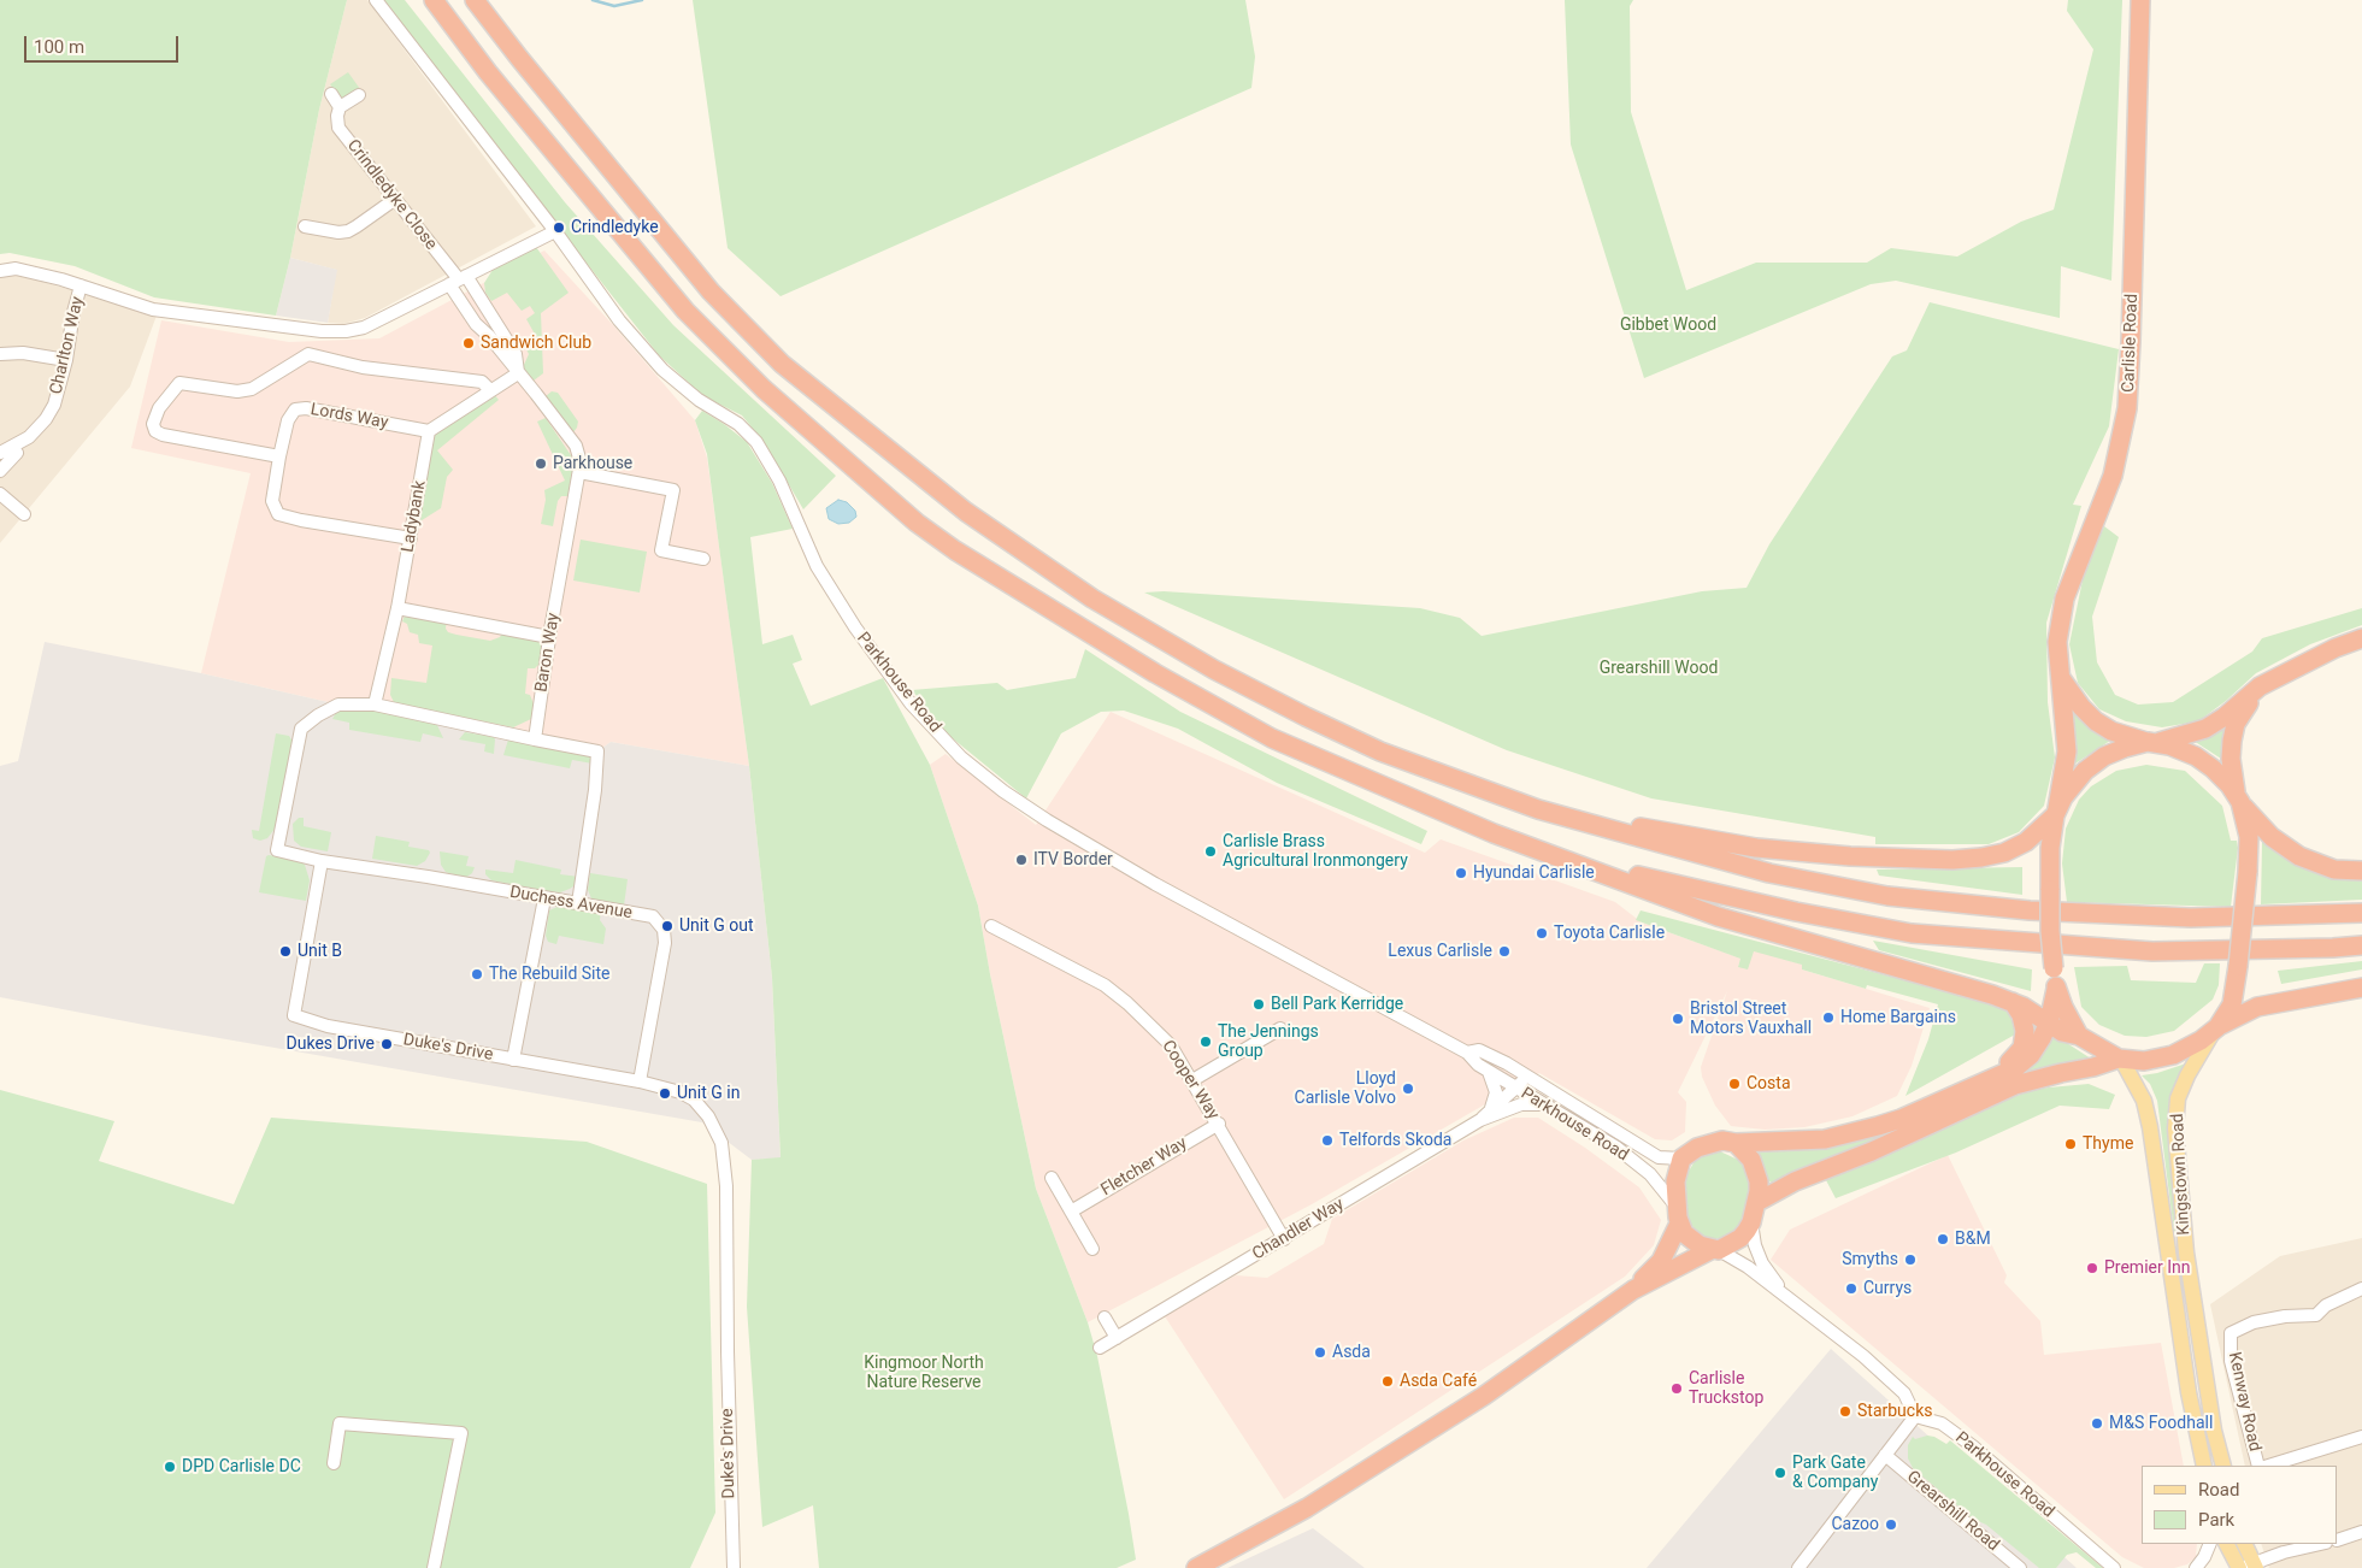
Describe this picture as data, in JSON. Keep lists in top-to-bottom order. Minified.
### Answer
{"streets":{"highway":["Carlisle Road"],"main road":["Kingstown Road"],"street":["Crindledyke Close","Charlton Way","Lords Way","Ladybank","Baron Way","Parkhouse Road","Duchess Avenue","Duke's Drive","Cooper Way","Fletcher Way","Chandler Way","Kenway Road","Grearshill Road"]},"crossings":[["Crindledyke Close","Baron Way"],["Lords Way","Ladybank"],["Parkhouse Road","Chandler Way"],["Duchess Avenue","Duke's Drive"],["Cooper Way","Fletcher Way"],["Cooper Way","Chandler Way"]],"parks":["Gibbet Wood","Grearshill Wood","Kingmoor North Nature Reserve"],"places":["Crindledyke","Sandwich Club","Parkhouse","Carlisle Brass Agricultural Ironmongery","ITV Border","Hyundai Carlisle","Unit G out","Toyota Carlisle","Unit B","Lexus Carlisle","The Rebuild Site","Bell Park Kerridge","Home Bargains","Bristol Street Motors Vauxhall","The Jennings Group","Dukes Drive","Costa","Lloyd Carlisle Volvo","Unit G in","Telfords Skoda","Thyme","B&M","Smyths","Premier Inn","Currys","Asda","Asda Café","Carlisle Truckstop","Starbucks","M&S Foodhall","DPD Carlisle DC","Park Gate & Company","Cazoo"],"legend":["Road","Park"],"scale_bar":"100 m"}
